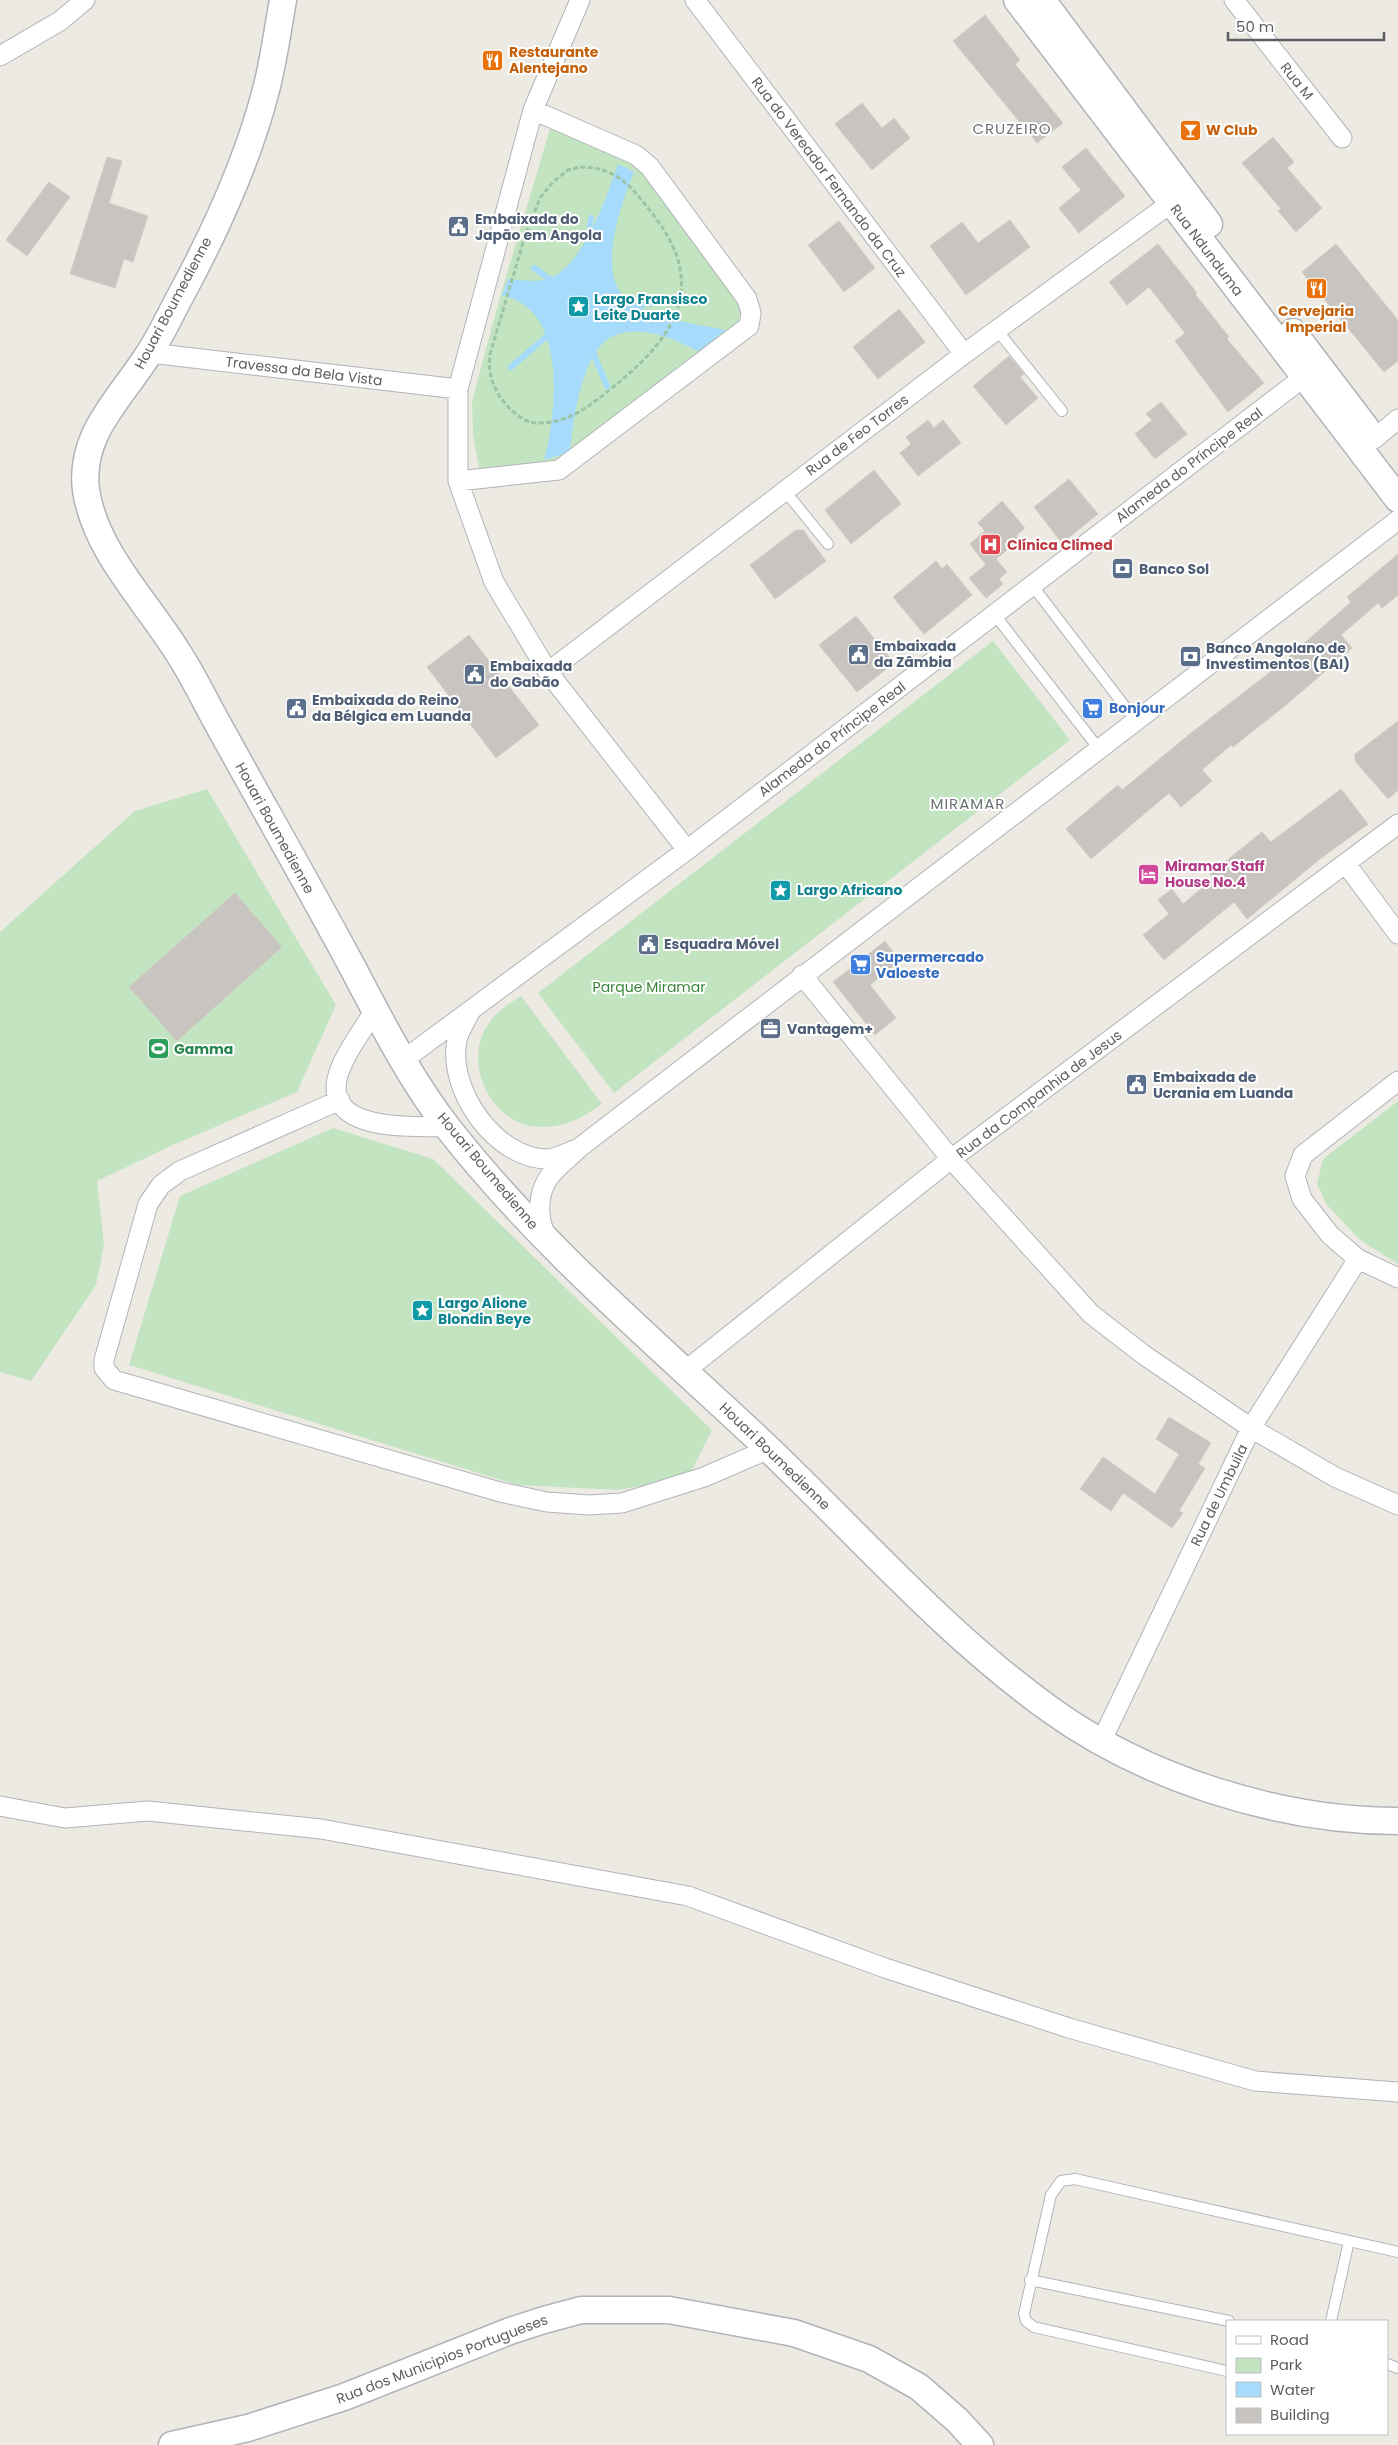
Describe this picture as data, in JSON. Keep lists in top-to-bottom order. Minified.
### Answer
{"streets":{"street":["Rua M","Rua do Vereador Fernando da Cruz","Rua Ndunduma","Houari Boumedienne","Travessa da Bela Vista","Rua de Feo Torres","Alameda do Príncipe Real","Rua da Companhia de Jesus","Rua de Umbuila","Rua dos Municipios Portugueses"]},"crossings":[["Rua do Vereador Fernando da Cruz","Rua de Feo Torres"],["Rua Ndunduma","Rua de Feo Torres"],["Rua Ndunduma","Alameda do Príncipe Real"],["Houari Boumedienne","Travessa da Bela Vista"],["Houari Boumedienne","Alameda do Príncipe Real"],["Houari Boumedienne","Rua da Companhia de Jesus"],["Houari Boumedienne","Rua de Umbuila"]],"districts":["CRUZEIRO","MIRAMAR"],"parks":["Parque Miramar"],"places":{"restaurant":["Restaurante Alentejano","Cervejaria Imperial"],"bar":["W Club"],"public building":["Embaixada do Japão em Angola","Embaixada da Zâmbia","Embaixada do Gabão","Embaixada do Reino da Bélgica em Luanda","Esquadra Móvel","Embaixada de Ucrania em Luanda"],"place":["Largo Fransisco Leite Duarte","Largo Africano","Largo Alione Blondin Beye"],"hospital":["Clínica Climed"],"bank":["Banco Sol","Banco Angolano de Investimentos (BAI)"],"supermarket":["Bonjour","Supermercado Valoeste"],"hotel":["Miramar Staff House No.4"],"office":["Vantagem+"],"sports":["Gamma"]},"legend":["Road","Park","Water","Building"],"scale_bar":"50 m"}
